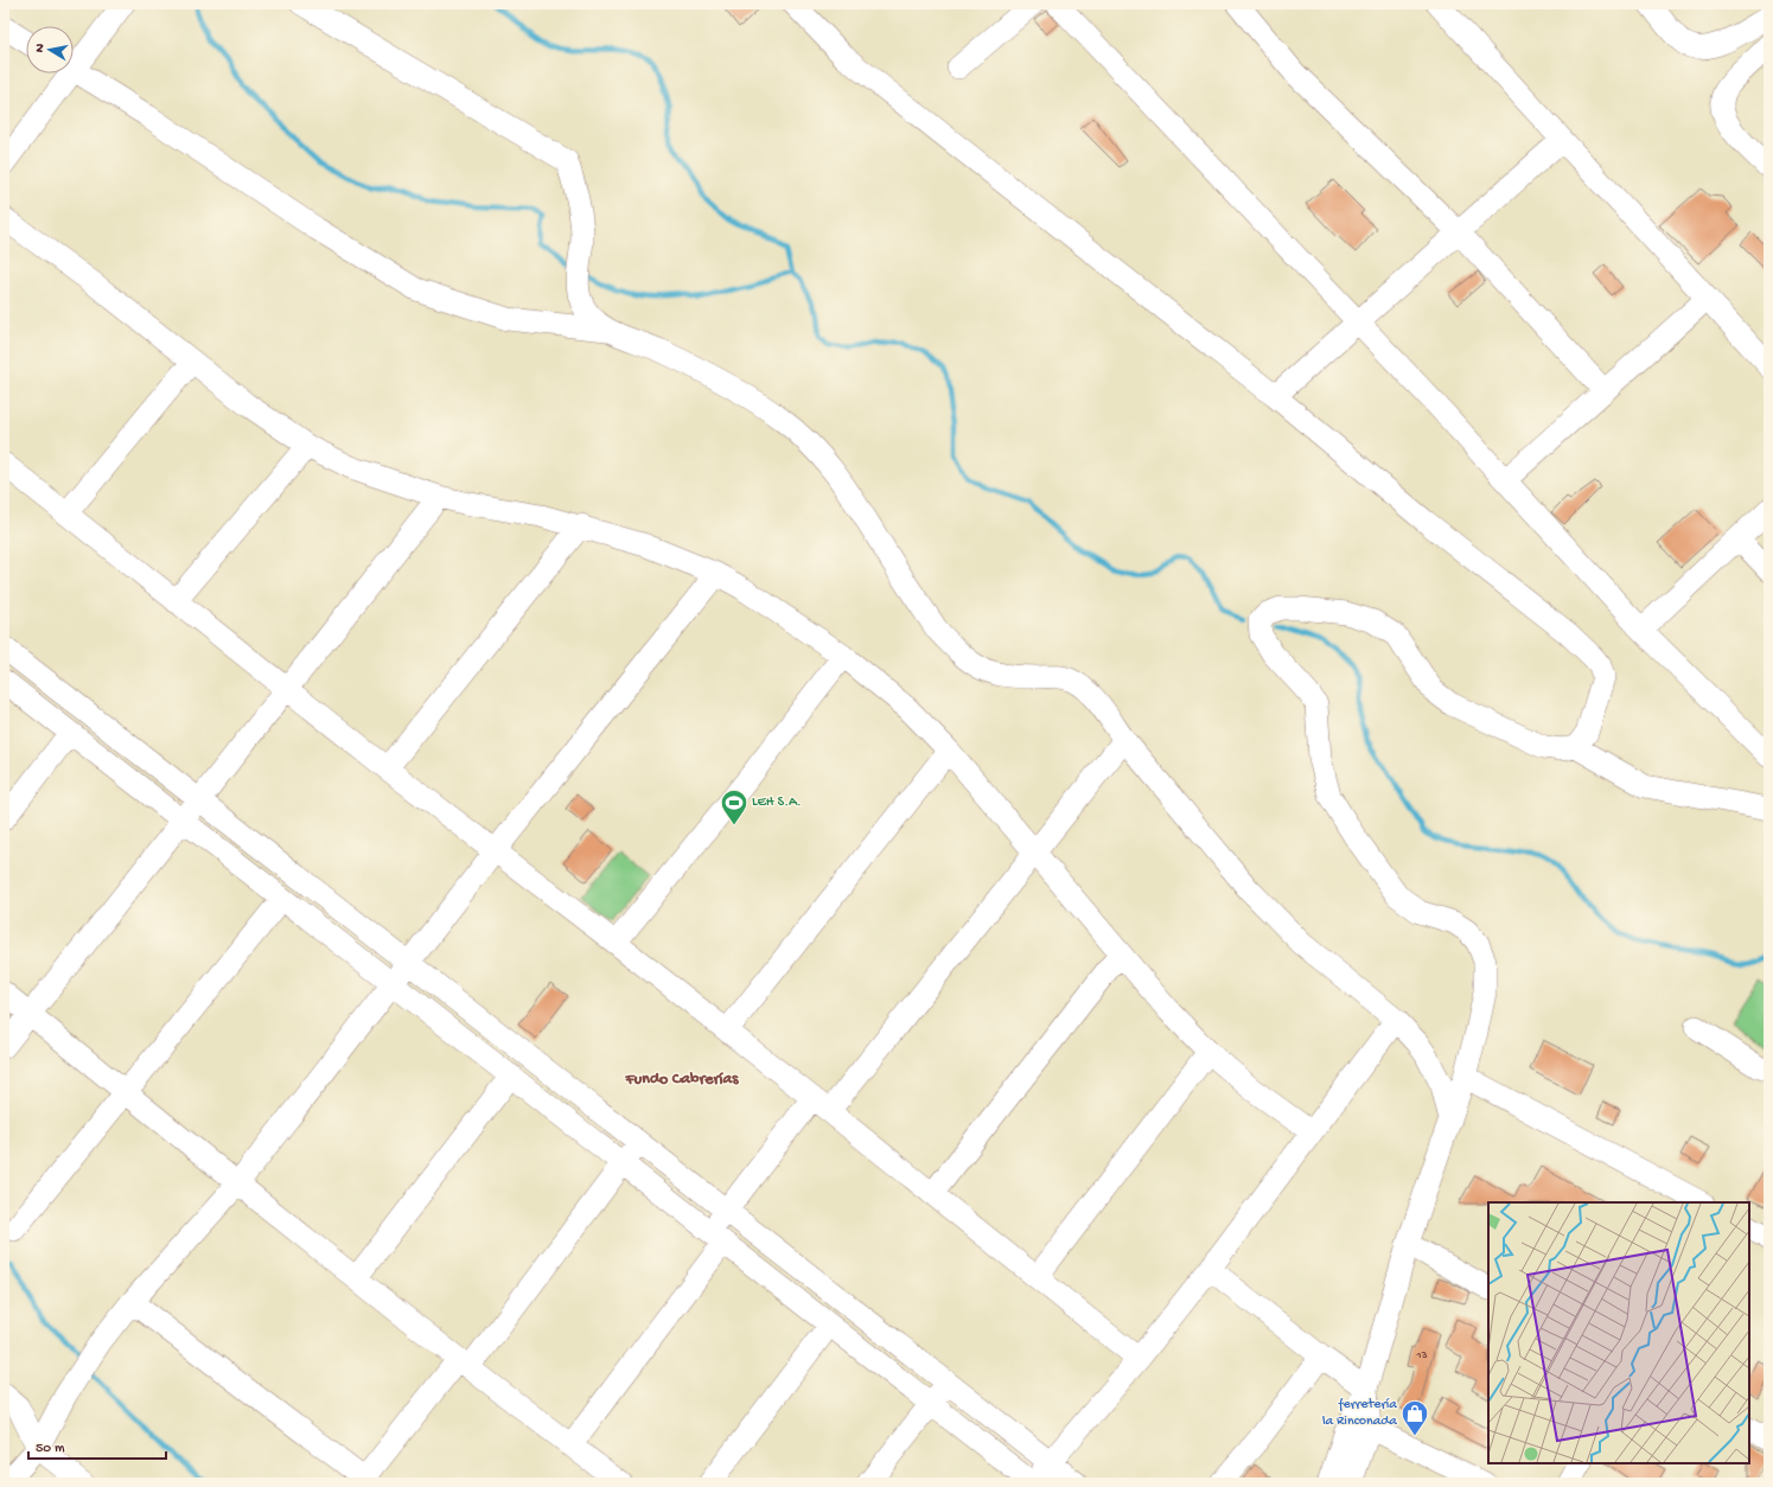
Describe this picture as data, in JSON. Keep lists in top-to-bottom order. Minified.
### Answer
{"districts":["Fundo Cabrerías"],"places":{"sports":["LEH S.A."],"shop":["ferretería la Rinconada"]},"house_numbers":["13"],"scale_bar":"50 m","north":"left"}
